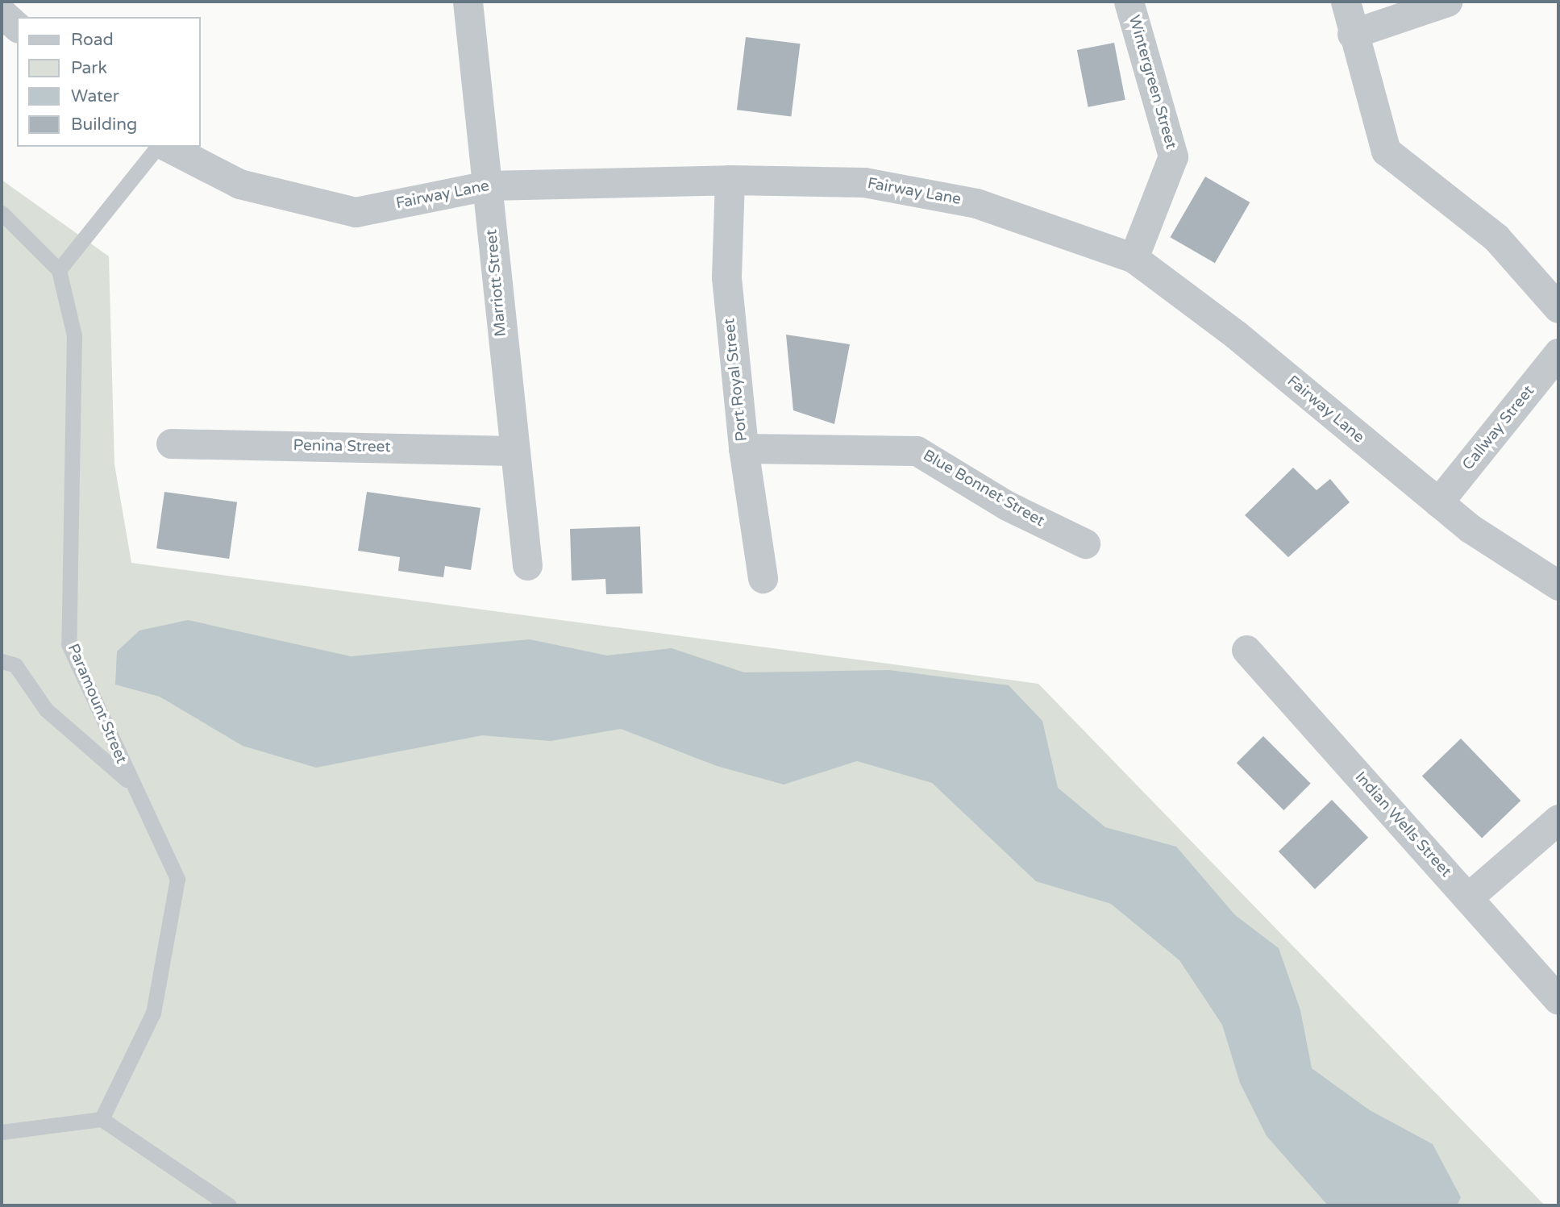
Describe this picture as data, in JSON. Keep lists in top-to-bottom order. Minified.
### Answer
{"streets":{"street":["Wintergreen Street","Fairway Lane","Marriott Street","Port Royal Street","Callway Street","Penina Street","Blue Bonnet Street","Indian Wells Street"],"lane":["Paramount Street"]},"crossings":[["Wintergreen Street","Fairway Lane"],["Fairway Lane","Marriott Street"],["Fairway Lane","Port Royal Street"],["Fairway Lane","Callway Street"],["Marriott Street","Penina Street"],["Port Royal Street","Blue Bonnet Street"]],"legend":["Road","Park","Water","Building"]}
